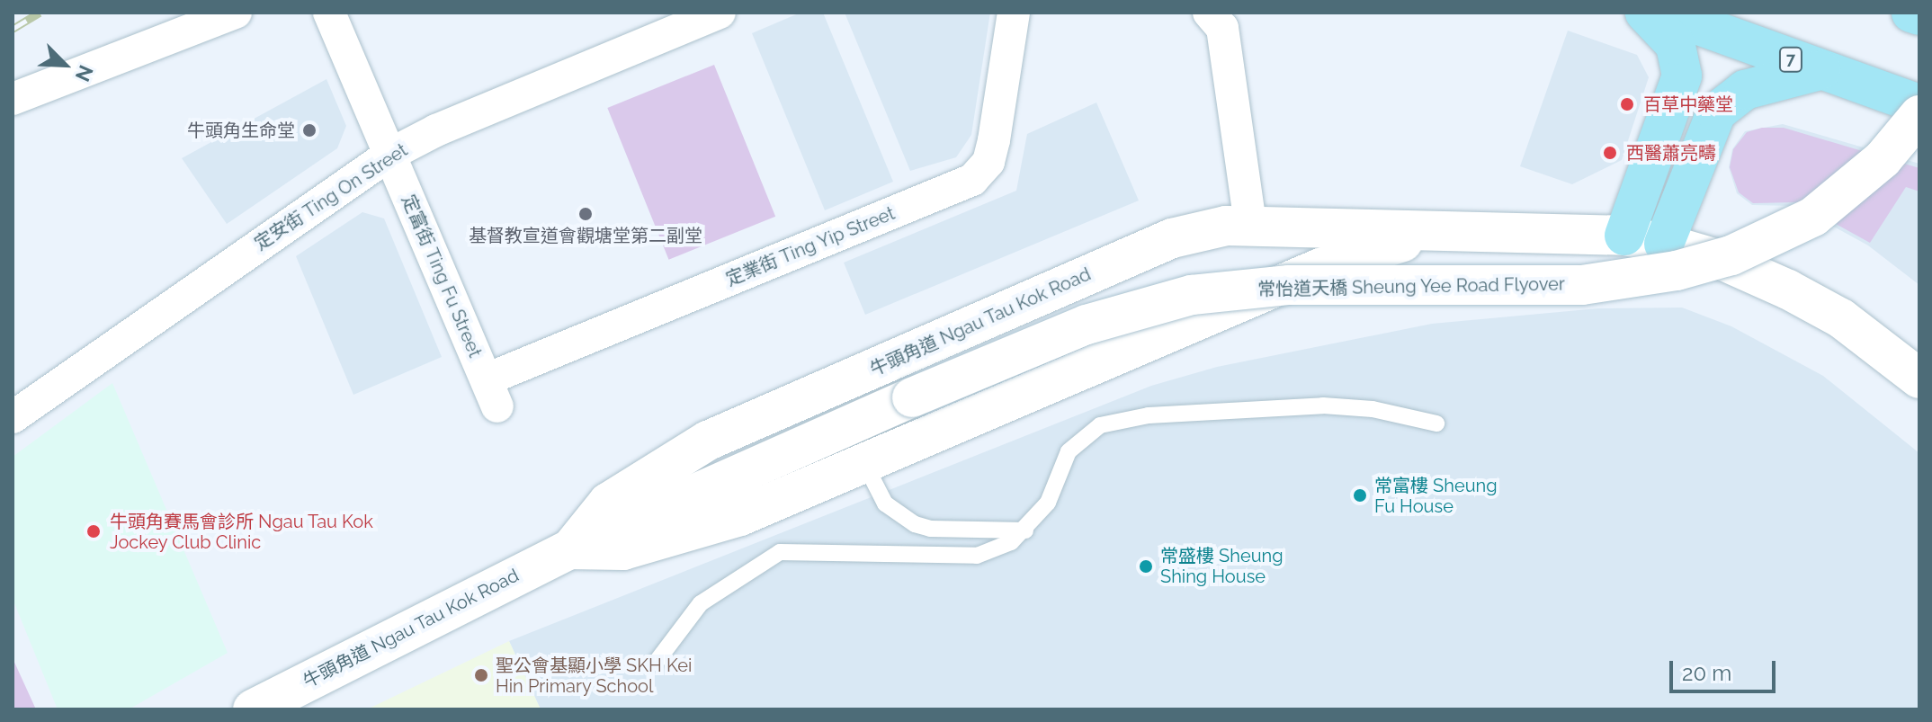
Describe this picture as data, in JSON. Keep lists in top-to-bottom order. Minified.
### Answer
{"streets":{"highway":["7"],"main road":["常怡道天橋 Sheung Yee Road Flyover","牛頭角道 Ngau Tau Kok Road"],"street":["定安街 Ting On Street","定業街 Ting Yip Street","定富街 Ting Fu Street"]},"crossings":[["定安街 Ting On Street","定富街 Ting Fu Street"],["定業街 Ting Yip Street","定富街 Ting Fu Street"],["常怡道天橋 Sheung Yee Road Flyover","牛頭角道 Ngau Tau Kok Road"]],"places":["百草中藥堂","牛頭角生命堂","西醫蕭亮疇","基督教宣道會觀塘堂第二副堂","常富樓 Sheung Fu House","牛頭角賽馬會診所 Ngau Tau Kok Jockey Club Clinic","常盛樓 Sheung Shing House","聖公會基顯小學 SKH Kei Hin Primary School"],"scale_bar":"20 m","north":"bottom right"}
